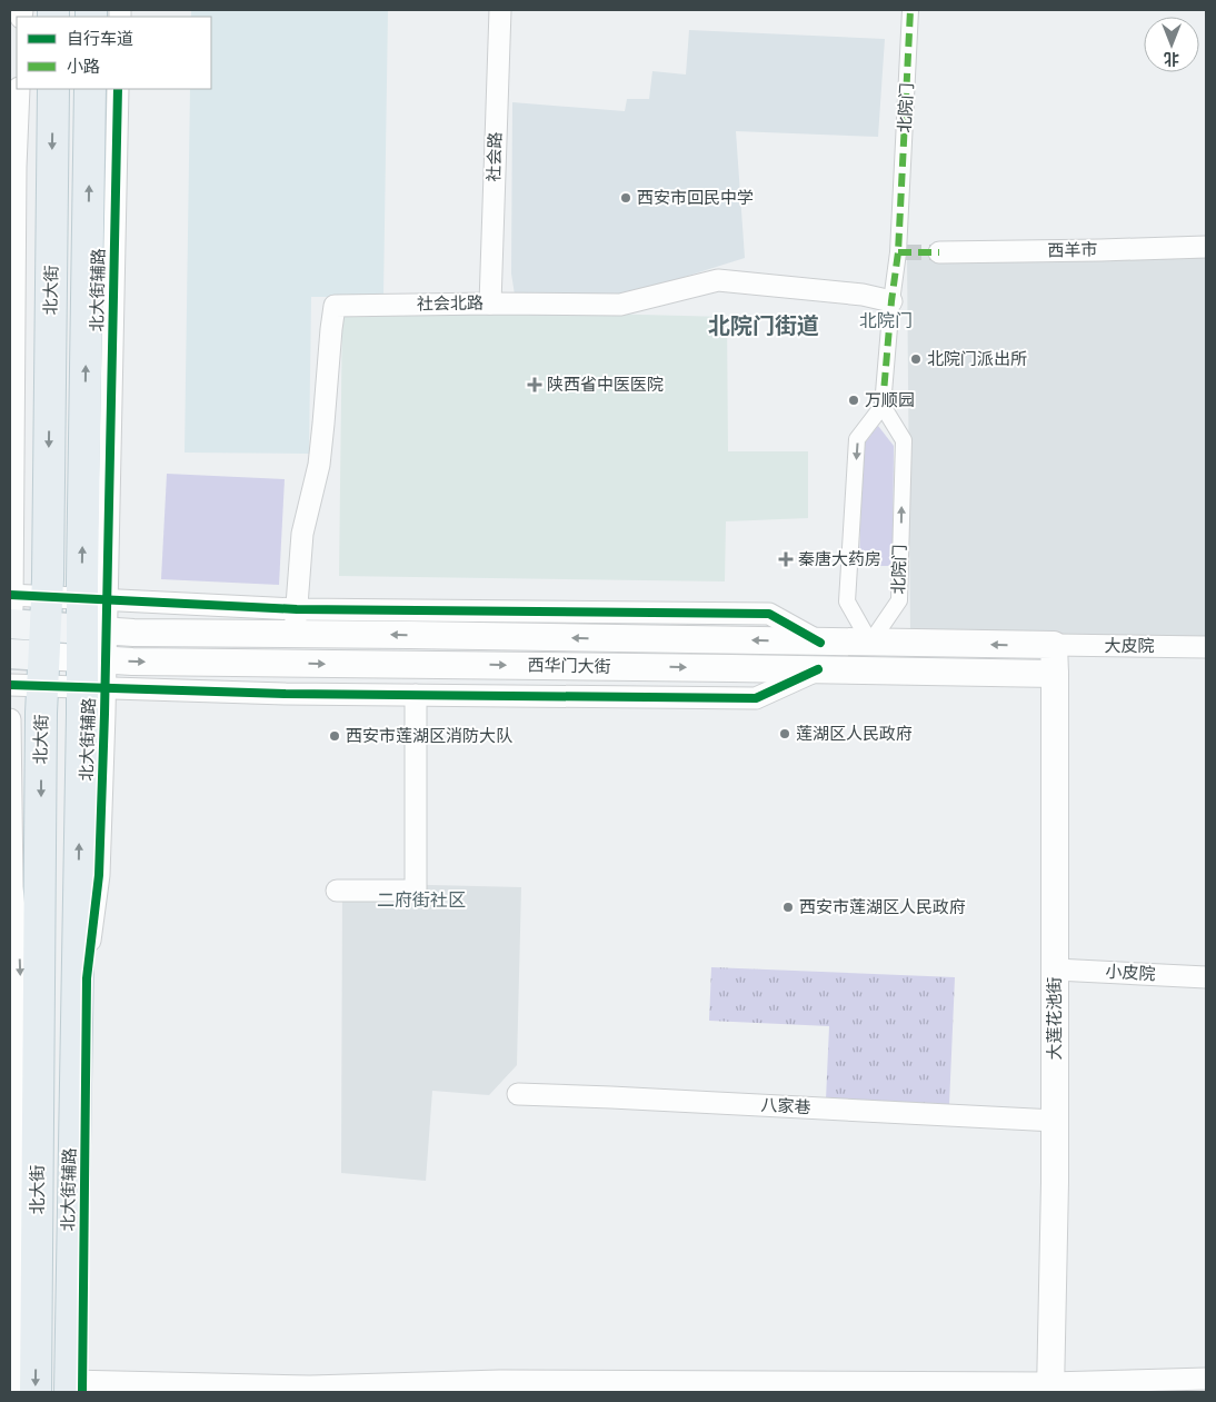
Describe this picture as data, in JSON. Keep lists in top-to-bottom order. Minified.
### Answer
{"streets":{"main road":["北大街"],"street":["北院门","社会路","西羊市","北大街辅路","社会北路","大皮院","西华门大街","小皮院","大莲花池街","八家巷"]},"crossings":[["北院门","社会北路"],["北院门","西华门大街"],["社会路","社会北路"],["北大街","北大街辅路"],["北大街","西华门大街"],["社会北路","西华门大街"],["大皮院","西华门大街"],["大皮院","大莲花池街"],["西华门大街","大莲花池街"],["小皮院","大莲花池街"],["大莲花池街","八家巷"]],"districts":["北院门","北院门街道","二府街社区"],"places":{"other":["西安市回民中学","北院门派出所","万顺园","莲湖区人民政府","西安市莲湖区消防大队","西安市莲湖区人民政府"],"health":["陕西省中医医院","秦唐大药房"]},"legend":["自行车道","小路"],"north":"bottom"}
